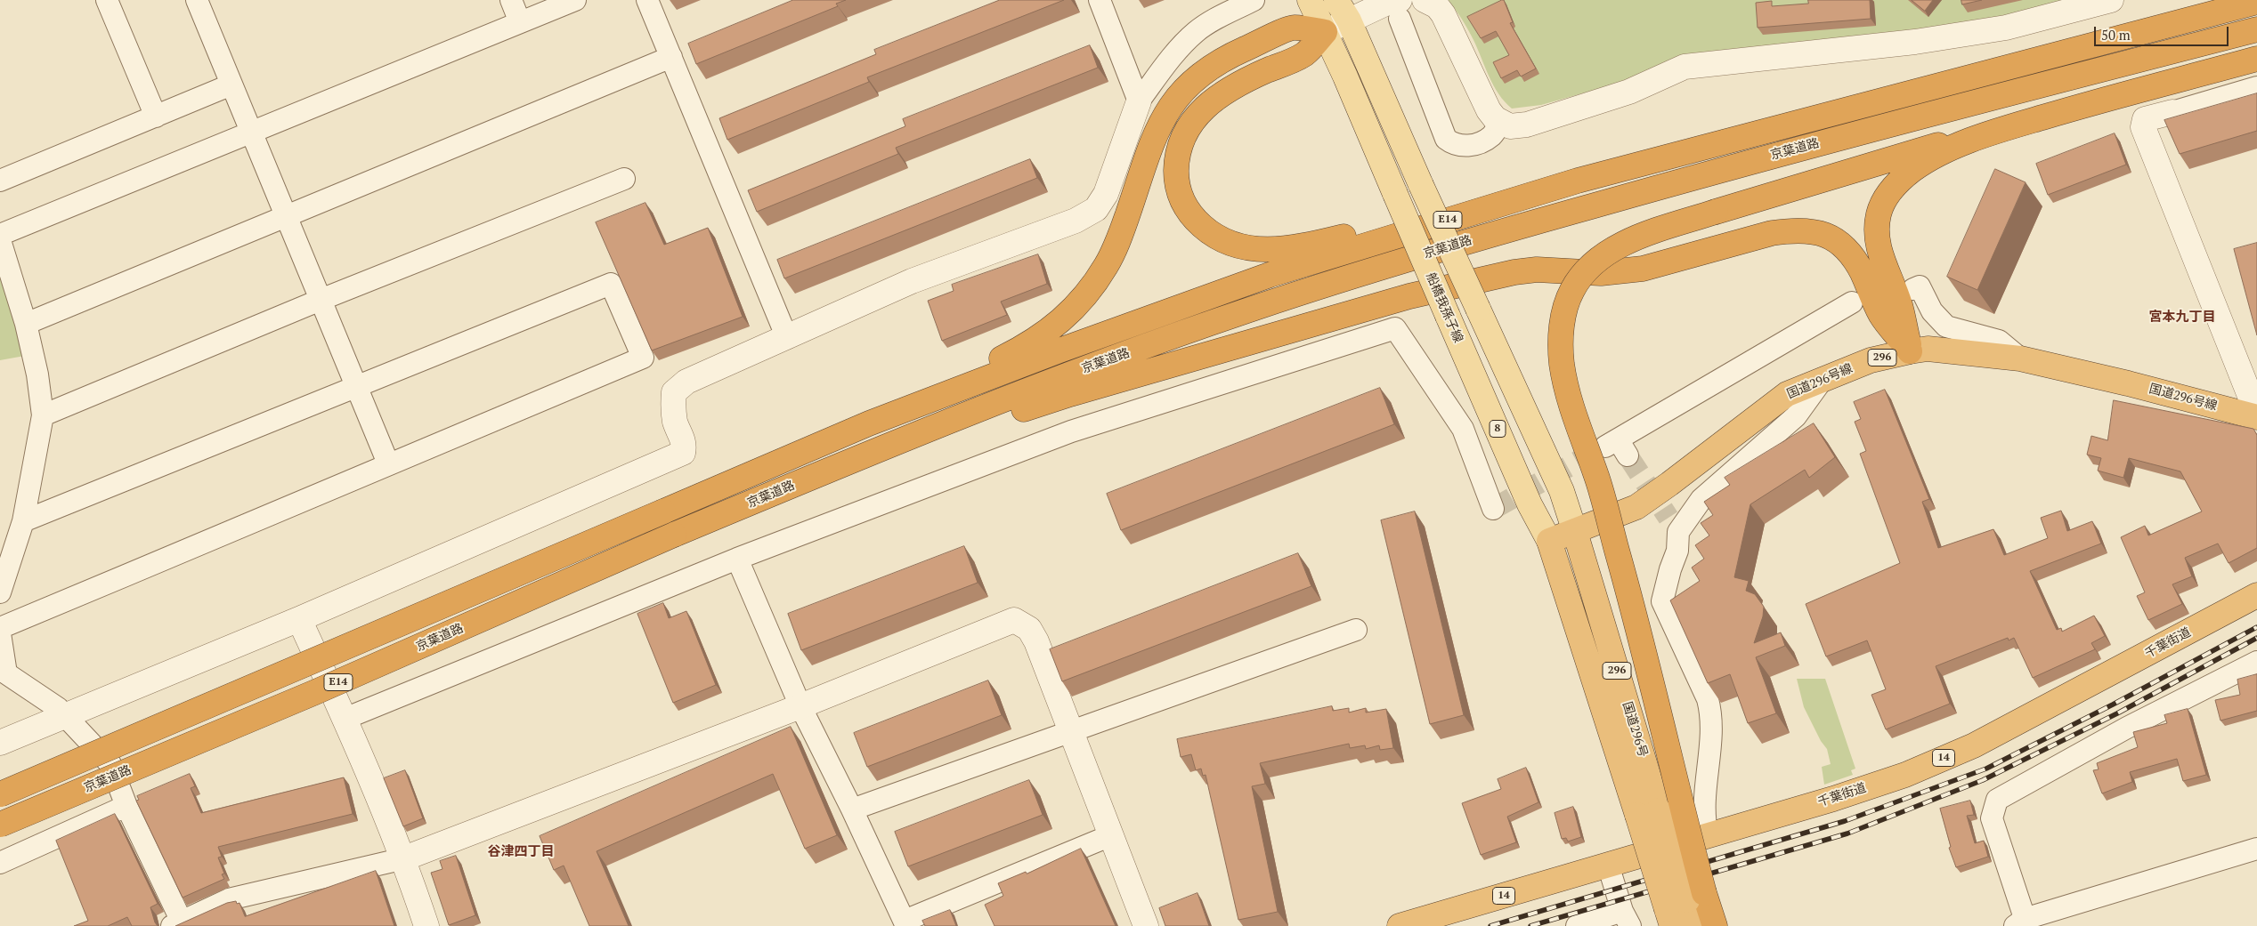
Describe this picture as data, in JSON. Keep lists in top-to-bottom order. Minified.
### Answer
{"streets":{"highway":["京葉道路","E14","296","国道296号線","千葉街道","国道296号","14"],"main road":["船橋我孫子線","8"]},"crossings":[["船橋我孫子線","国道296号線"],["船橋我孫子線","国道296号"],["国道296号線","国道296号"]],"districts":["宮本九丁目","谷津四丁目"],"scale_bar":"50 m"}
